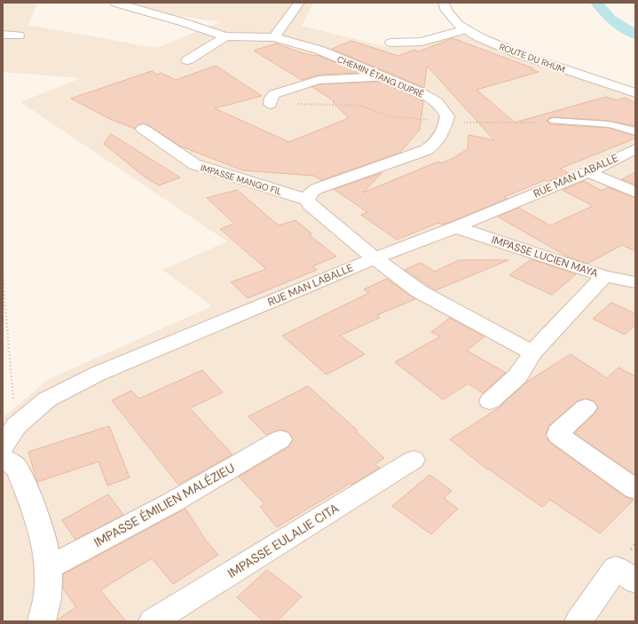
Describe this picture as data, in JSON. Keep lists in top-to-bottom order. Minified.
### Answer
{"streets":{"street":["ROUTE DU RHUM","CHEMIN ÉTANG DUPRÉ","RUE MAN LABALLE","IMPASSE MANGO FIL","IMPASSE LUCIEN MAYA","IMPASSE ÉMILIEN MALÉZIEU","IMPASSE EULALIE CITA"]},"crossings":[["RUE MAN LABALLE","IMPASSE LUCIEN MAYA"]]}
